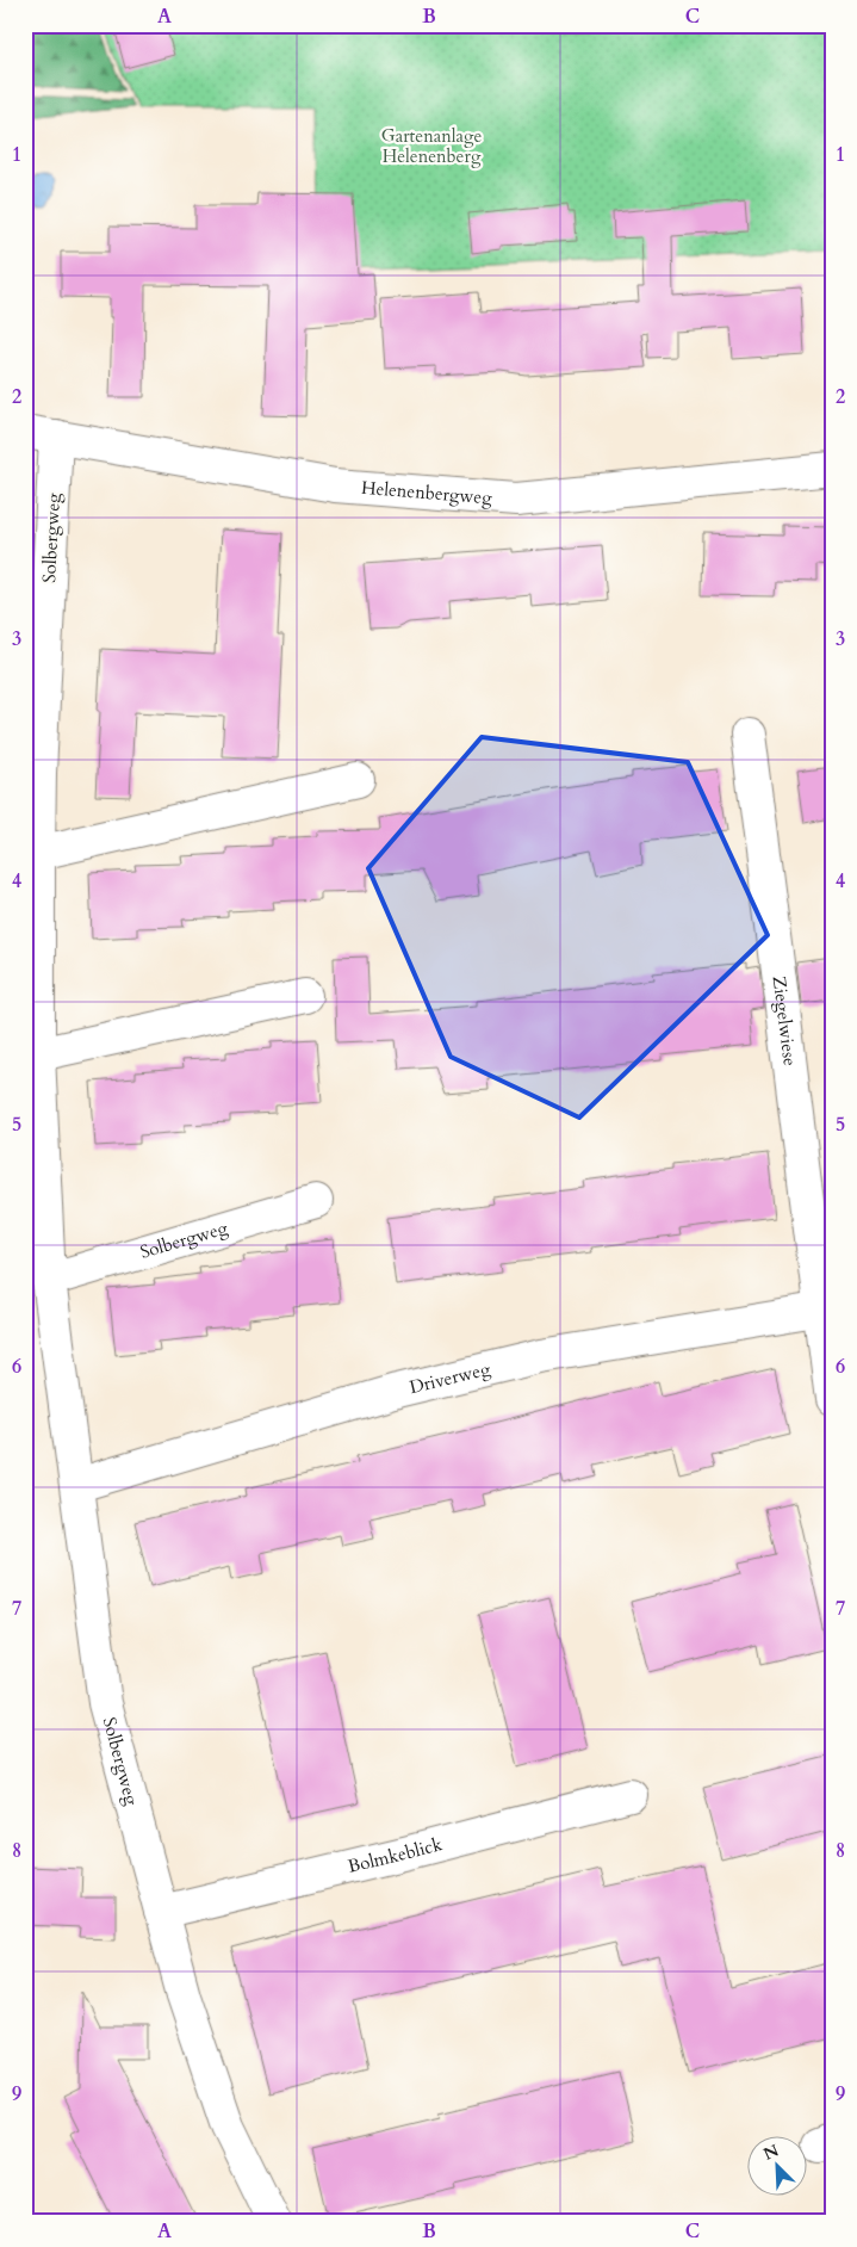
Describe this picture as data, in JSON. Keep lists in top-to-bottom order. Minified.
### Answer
{"streets":{"street":["Helenenbergweg","Solbergweg","Ziegelwiese","Driverweg","Bolmkeblick"]},"crossings":[["Helenenbergweg","Solbergweg"],["Solbergweg","Driverweg"],["Solbergweg","Bolmkeblick"],["Ziegelwiese","Driverweg"]],"parks":["Gartenanlage Helenenberg"],"north":"top left","grid":{"columns":["A","B","C"],"rows":["1","2","3","4","5","6","7","8","9"]}}
